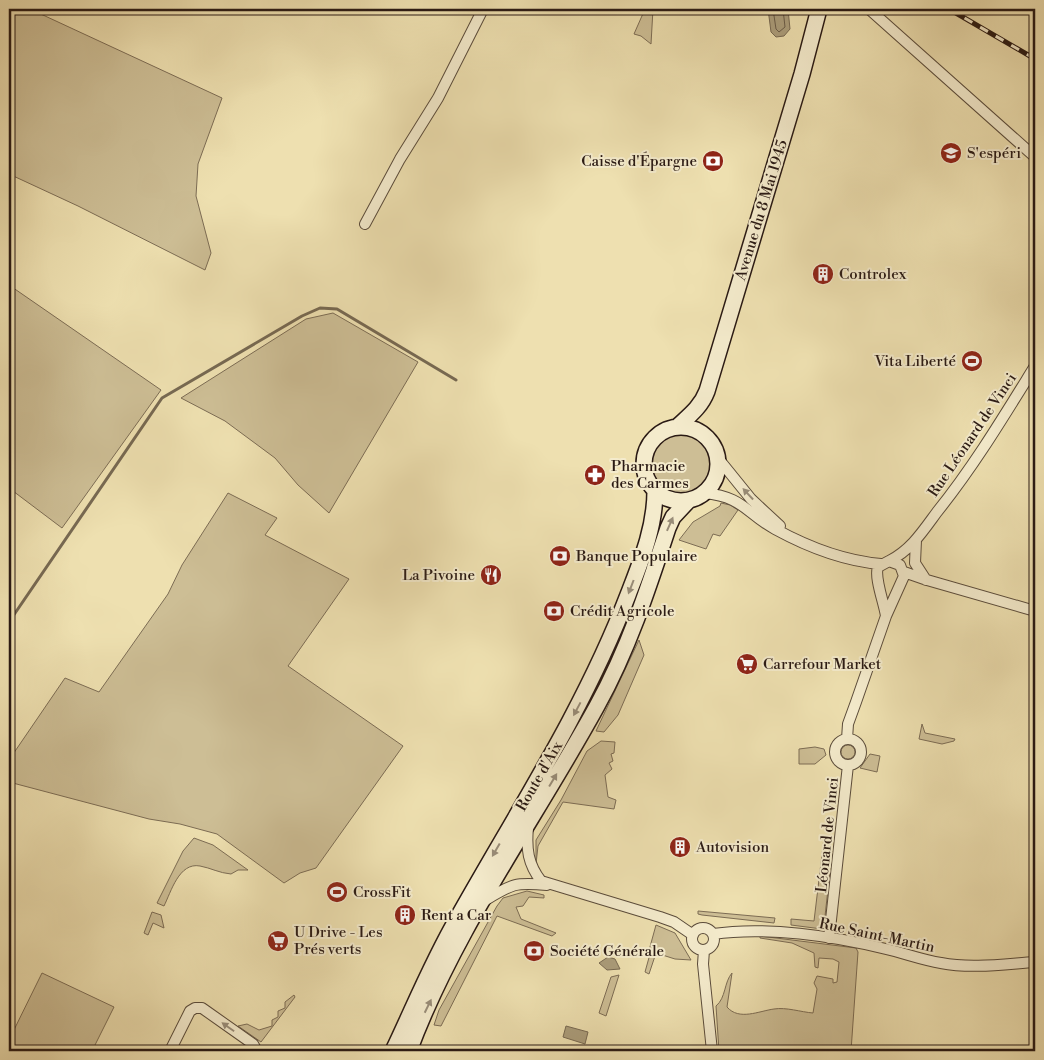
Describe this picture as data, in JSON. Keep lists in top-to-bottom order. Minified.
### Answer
{"streets":{"main road":["Avenue du 8 Mai 1945","Route d'Aix"],"street":["Rue Léonard de Vinci","Léonard de Vinci","Rue Saint-Martin"]},"crossings":[["Avenue du 8 Mai 1945","Route d'Aix"],["Léonard de Vinci","Rue Saint-Martin"]],"places":{"school or university":["S'espéri"],"bank":["Caisse d'Épargne","Banque Populaire","Crédit Agricole","Société Générale"],"building":["Controlex","Autovision","Rent a Car"],"sports":["Vita Liberté","CrossFit"],"pharmacy":["Pharmacie des Carmes"],"restaurant":["La Pivoine"],"supermarket":["Carrefour Market","U Drive - Les Prés verts"]}}
